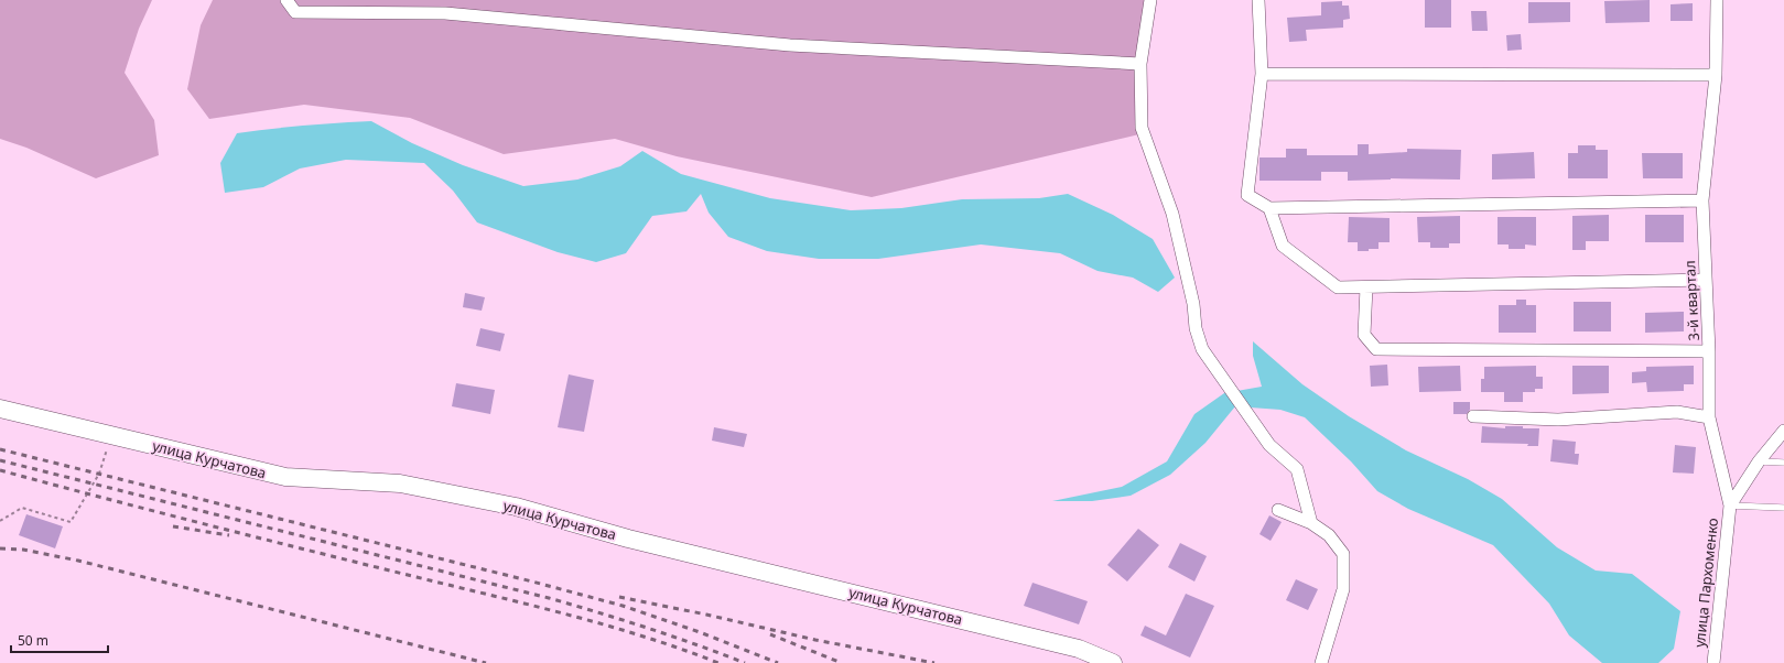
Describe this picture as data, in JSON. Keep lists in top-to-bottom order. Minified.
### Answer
{"streets":{"street":["3-й квартал","улица Курчатова","улица Пархоменко"]},"crossings":[["3-й квартал","улица Пархоменко"]],"scale_bar":"50 m"}
